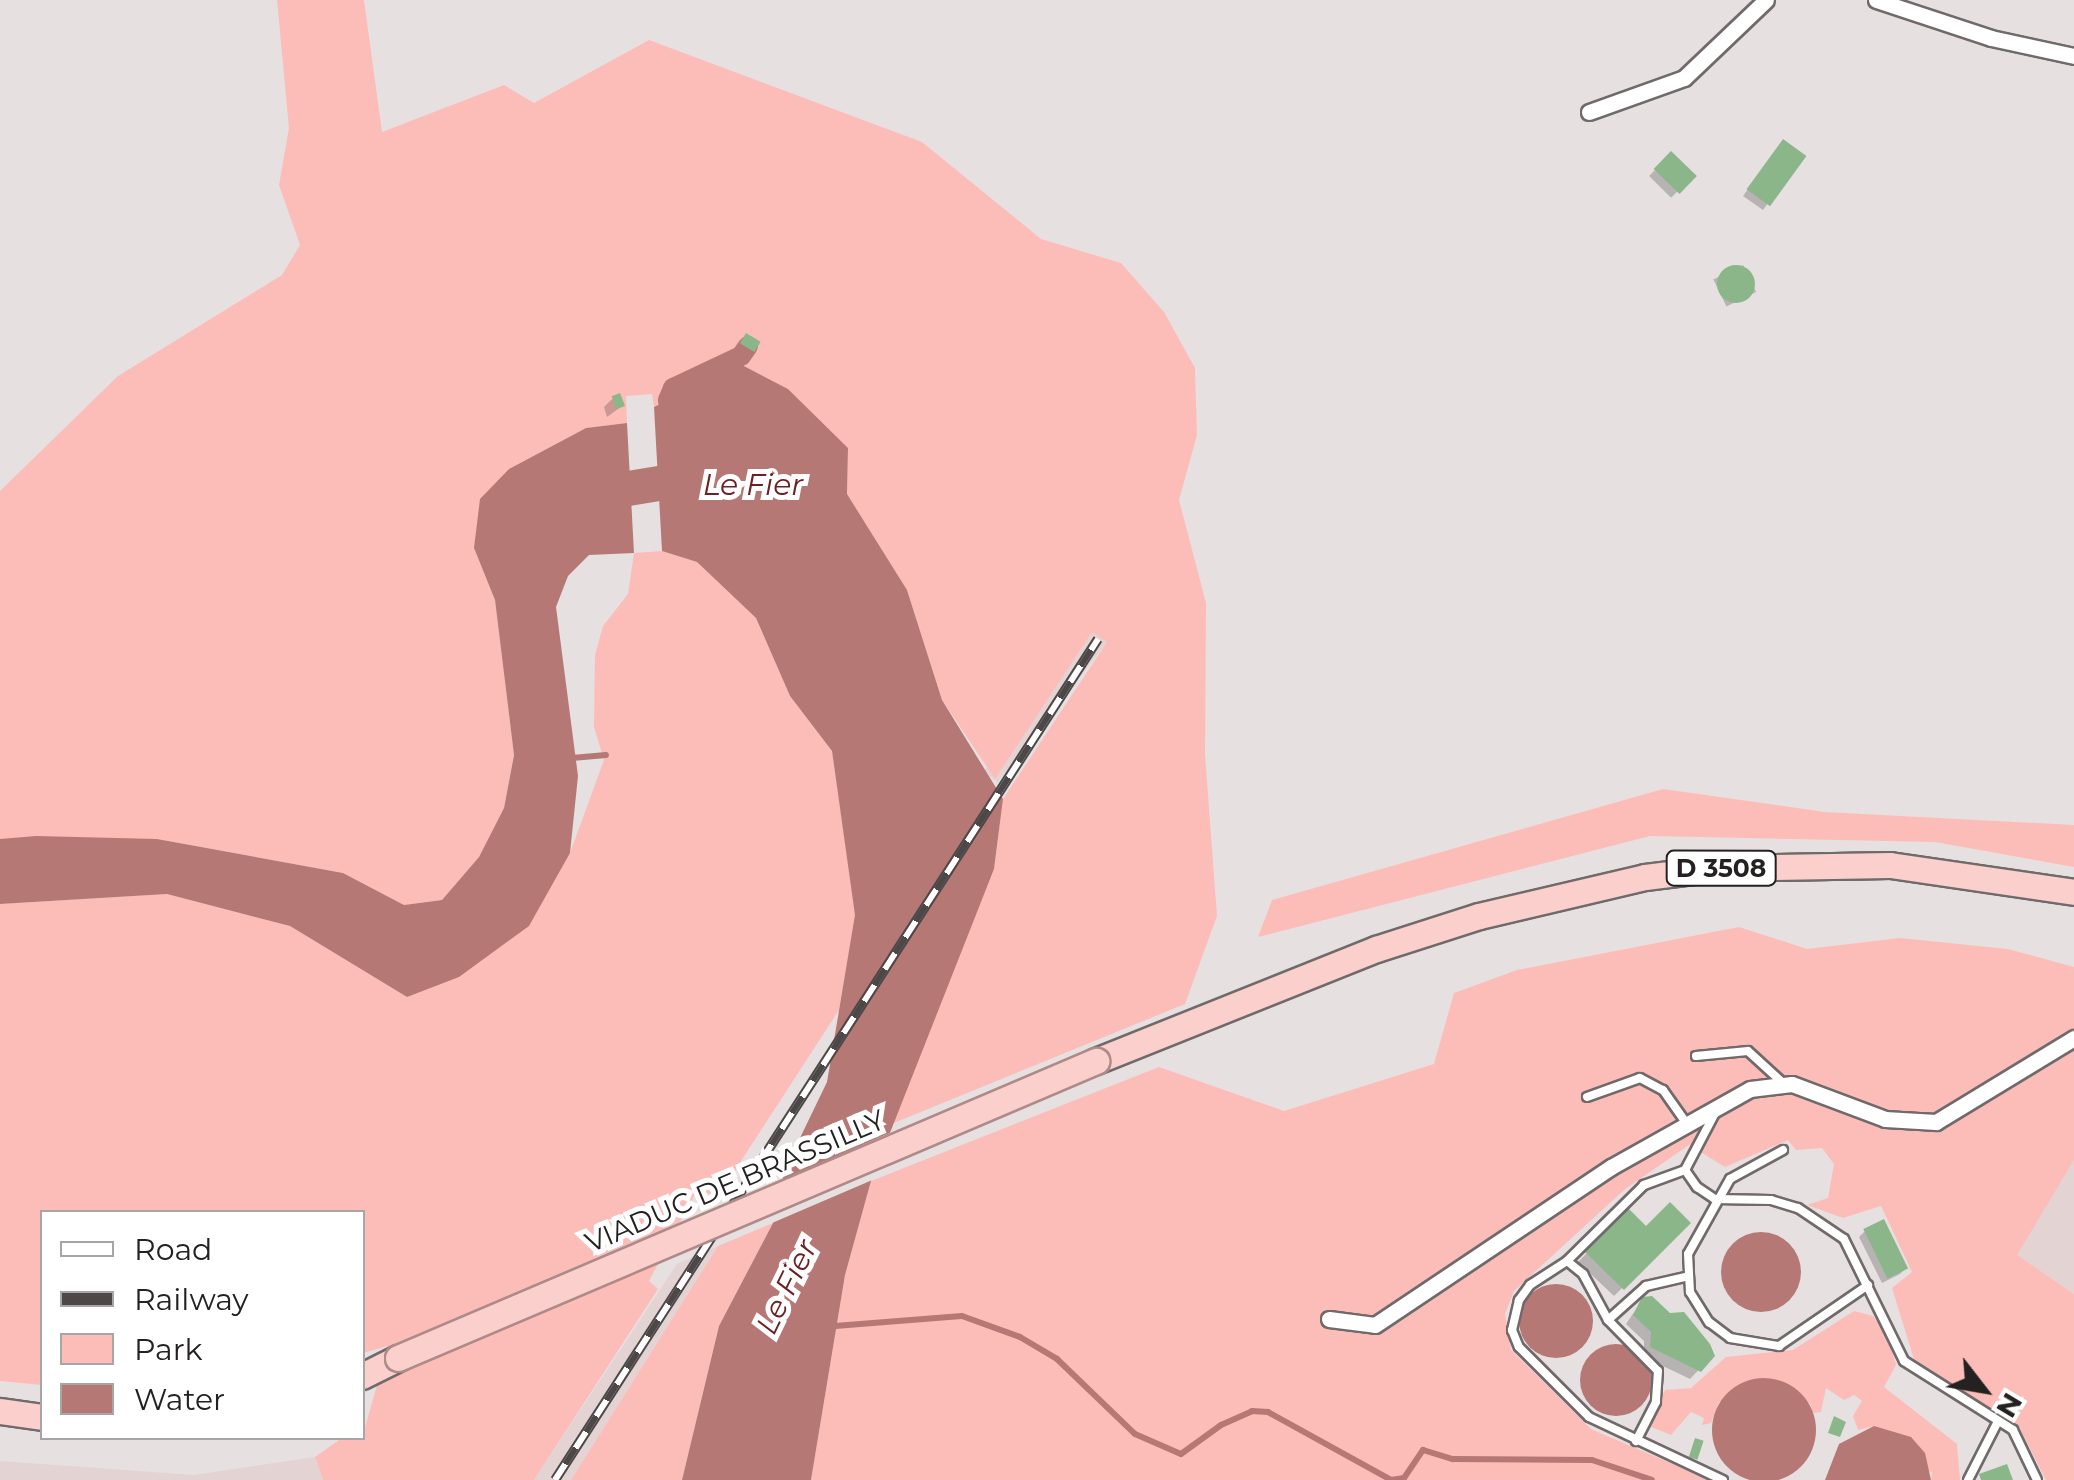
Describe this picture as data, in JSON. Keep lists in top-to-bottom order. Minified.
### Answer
{"streets":{"highway":["D 3508","VIADUC DE BRASSILLY"]},"crossings":[["D 3508","VIADUC DE BRASSILLY"]],"water":["Le Fier"],"legend":["Road","Railway","Park","Water"],"north":"bottom right"}
